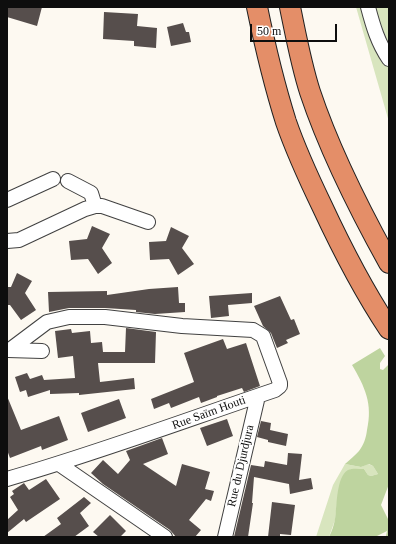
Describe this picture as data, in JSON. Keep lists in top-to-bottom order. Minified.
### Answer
{"streets":{"street":["Rue Saïm Houti","Rue du Djurdjura"]},"crossings":[["Rue Saïm Houti","Rue du Djurdjura"]],"scale_bar":"50 m"}
